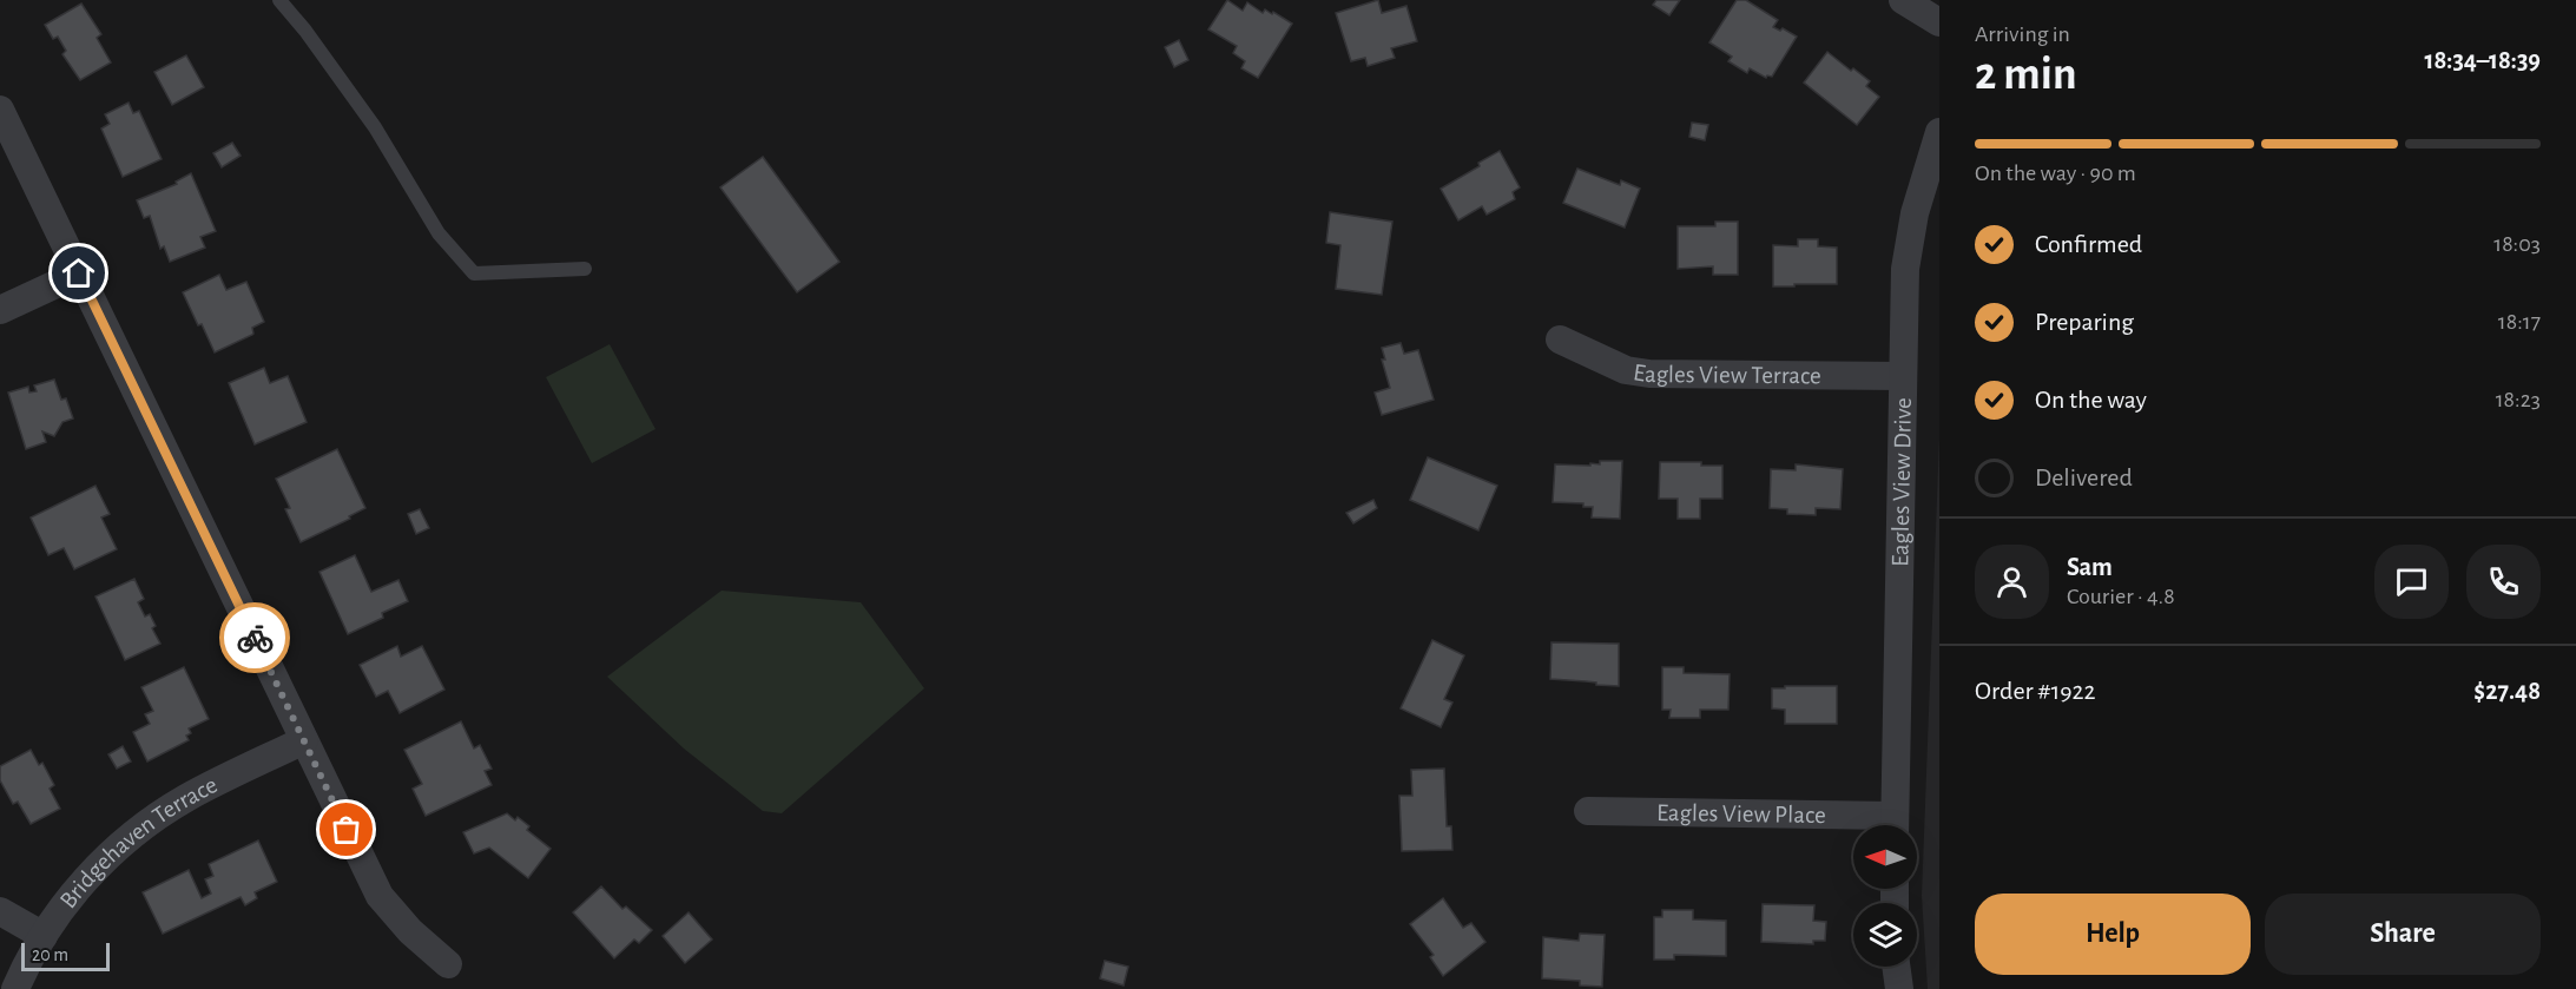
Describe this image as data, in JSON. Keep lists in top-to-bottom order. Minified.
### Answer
{"streets":{"street":["Eagles View Terrace","Eagles View Drive","Eagles View Place","Bridgehaven Terrace"]},"crossings":[["Eagles View Terrace","Eagles View Drive"]],"scale_bar":"20 m","north":"left","page":{"heading":["2 min","Arriving in","18:34–18:39"],"panel":["Sam","Courier · 4.8","Order #1922","$27.48"],"bar":"On the way · 90 m","list":[["Confirmed","18:03"],["Preparing","18:17"],["On the way","18:23"],"Delivered"],"buttons":["Help","Share"],"scale":"20 m"}}
